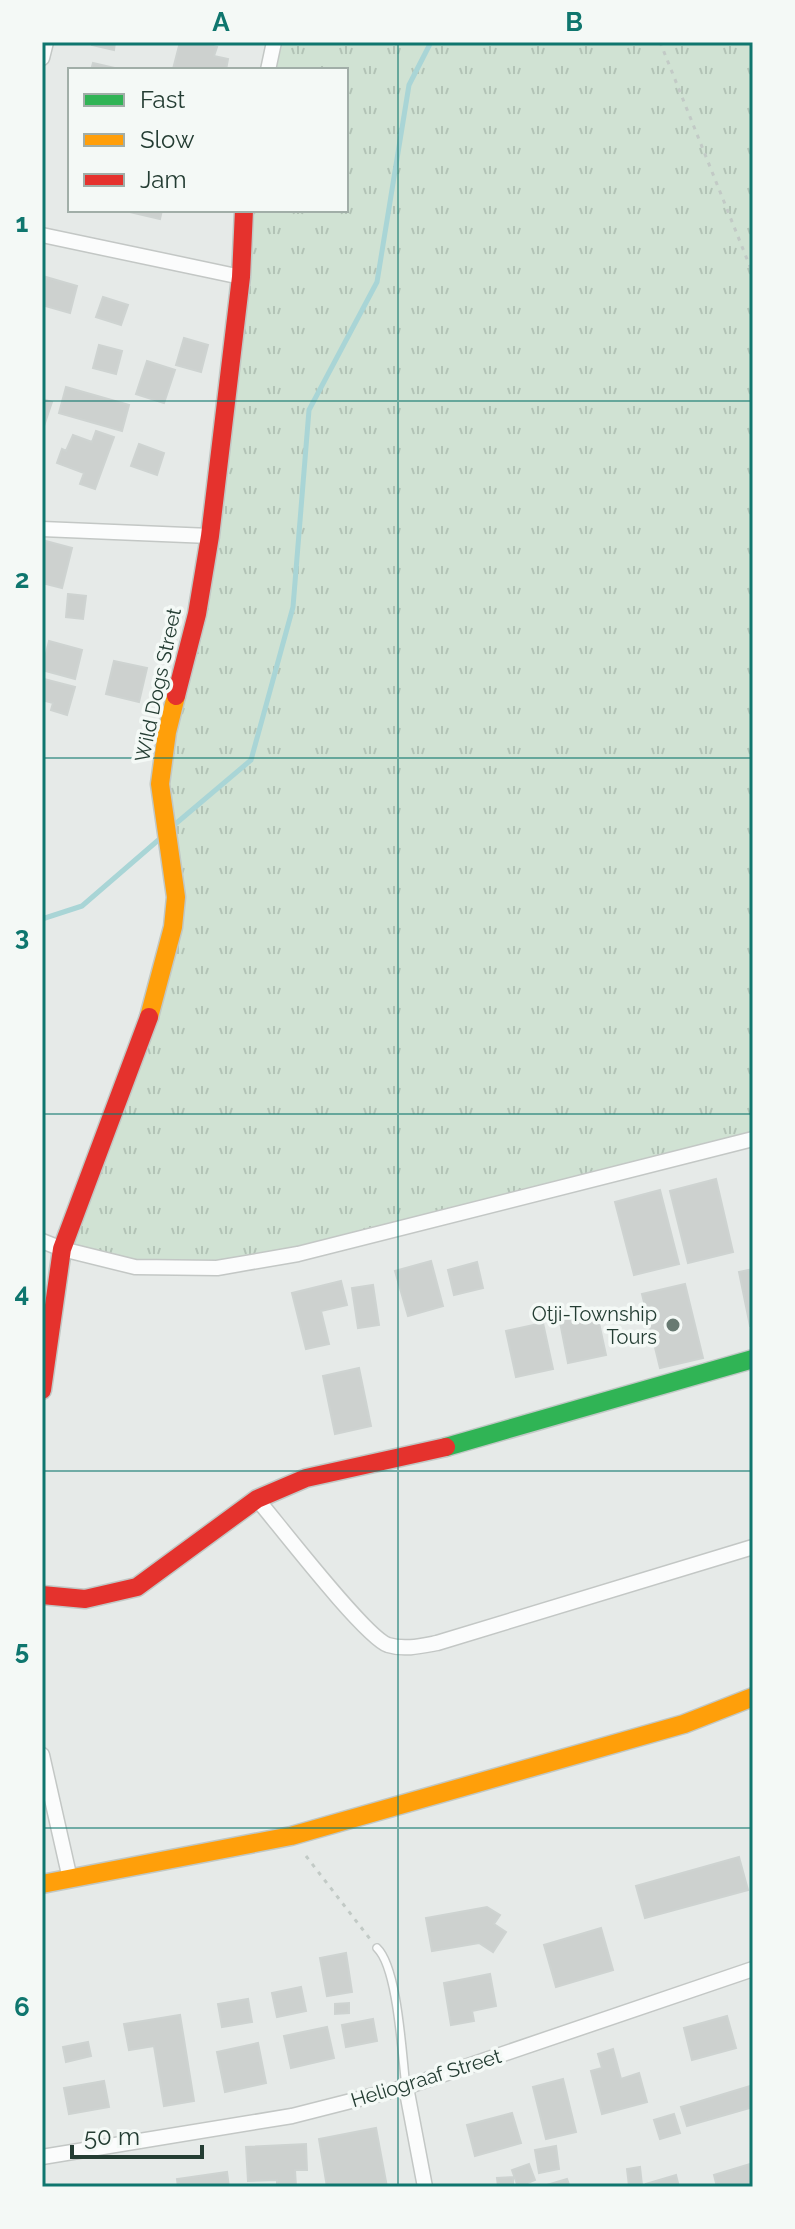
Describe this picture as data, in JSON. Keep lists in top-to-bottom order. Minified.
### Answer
{"streets":{"main road":["Wild Dogs Street"],"street":["Heliograaf Street"]},"places":["Otji-Township Tours"],"legend":["Fast","Slow","Jam"],"scale_bar":"50 m","grid":{"columns":["A","B"],"rows":["1","2","3","4","5","6"]}}
